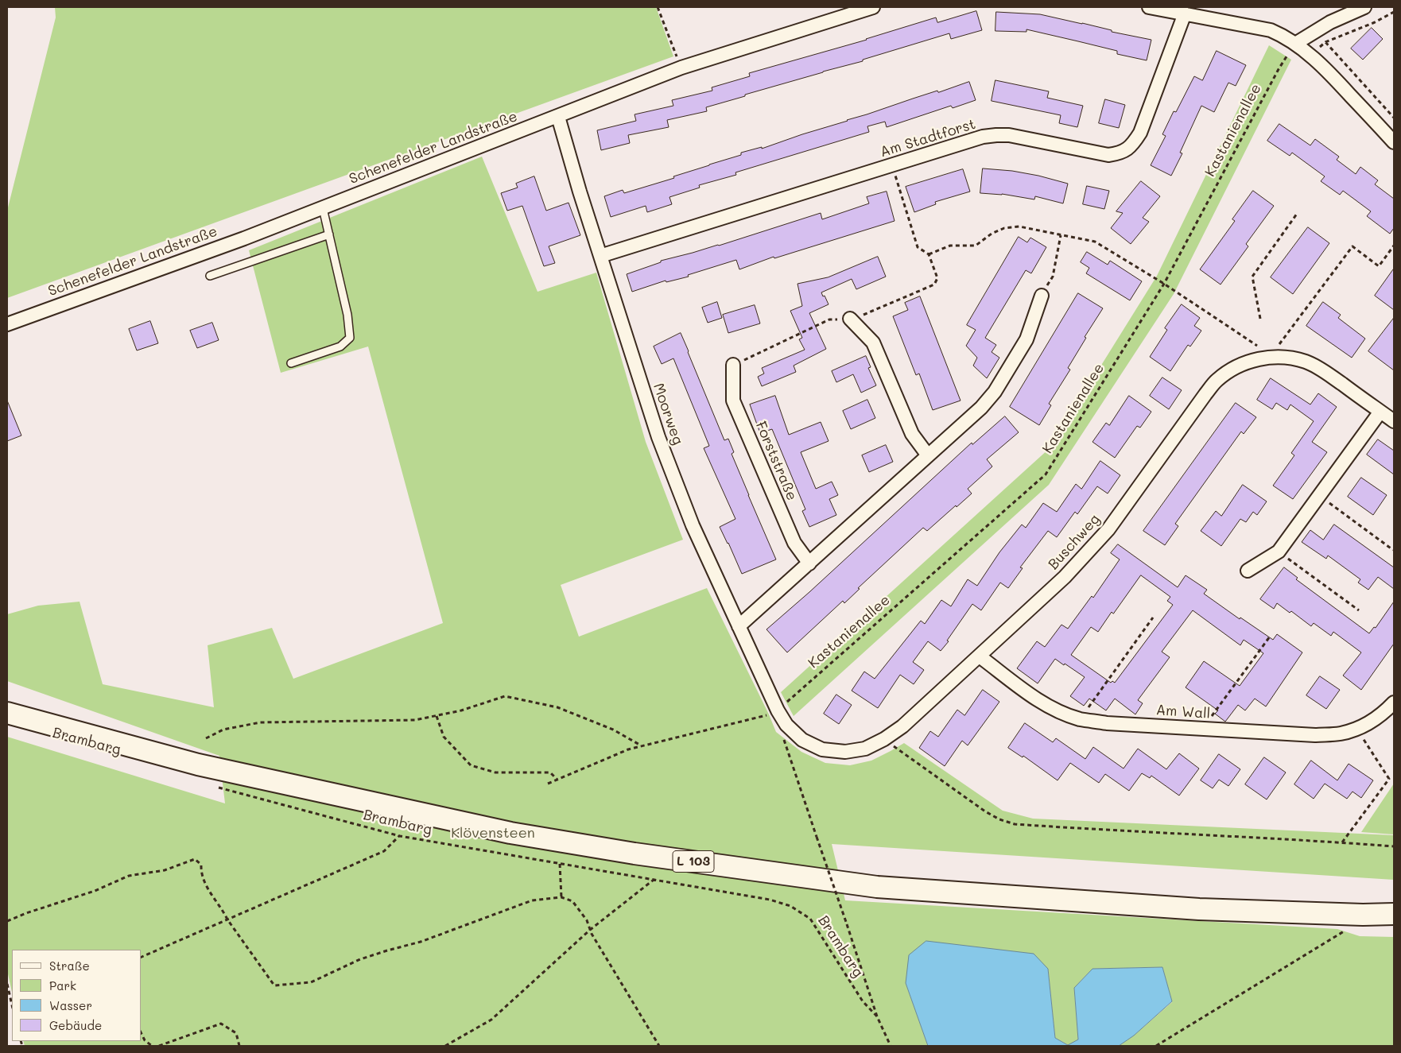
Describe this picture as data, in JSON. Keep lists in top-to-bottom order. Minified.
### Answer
{"streets":{"main road":["L 103"],"street":["Am Stadtforst","Schenefelder Landstraße","Moorweg","Forststraße","Buschweg","Am Wall"],"path":["Kastanienallee","Brambarg"]},"crossings":[["Kastanienallee","Moorweg"],["Kastanienallee","Buschweg"],["Am Stadtforst","Moorweg"],["Schenefelder Landstraße","Moorweg"],["Moorweg","Buschweg"],["Buschweg","Am Wall"]],"parks":["Klövensteen"],"legend":["Straße","Park","Wasser","Gebäude"]}
